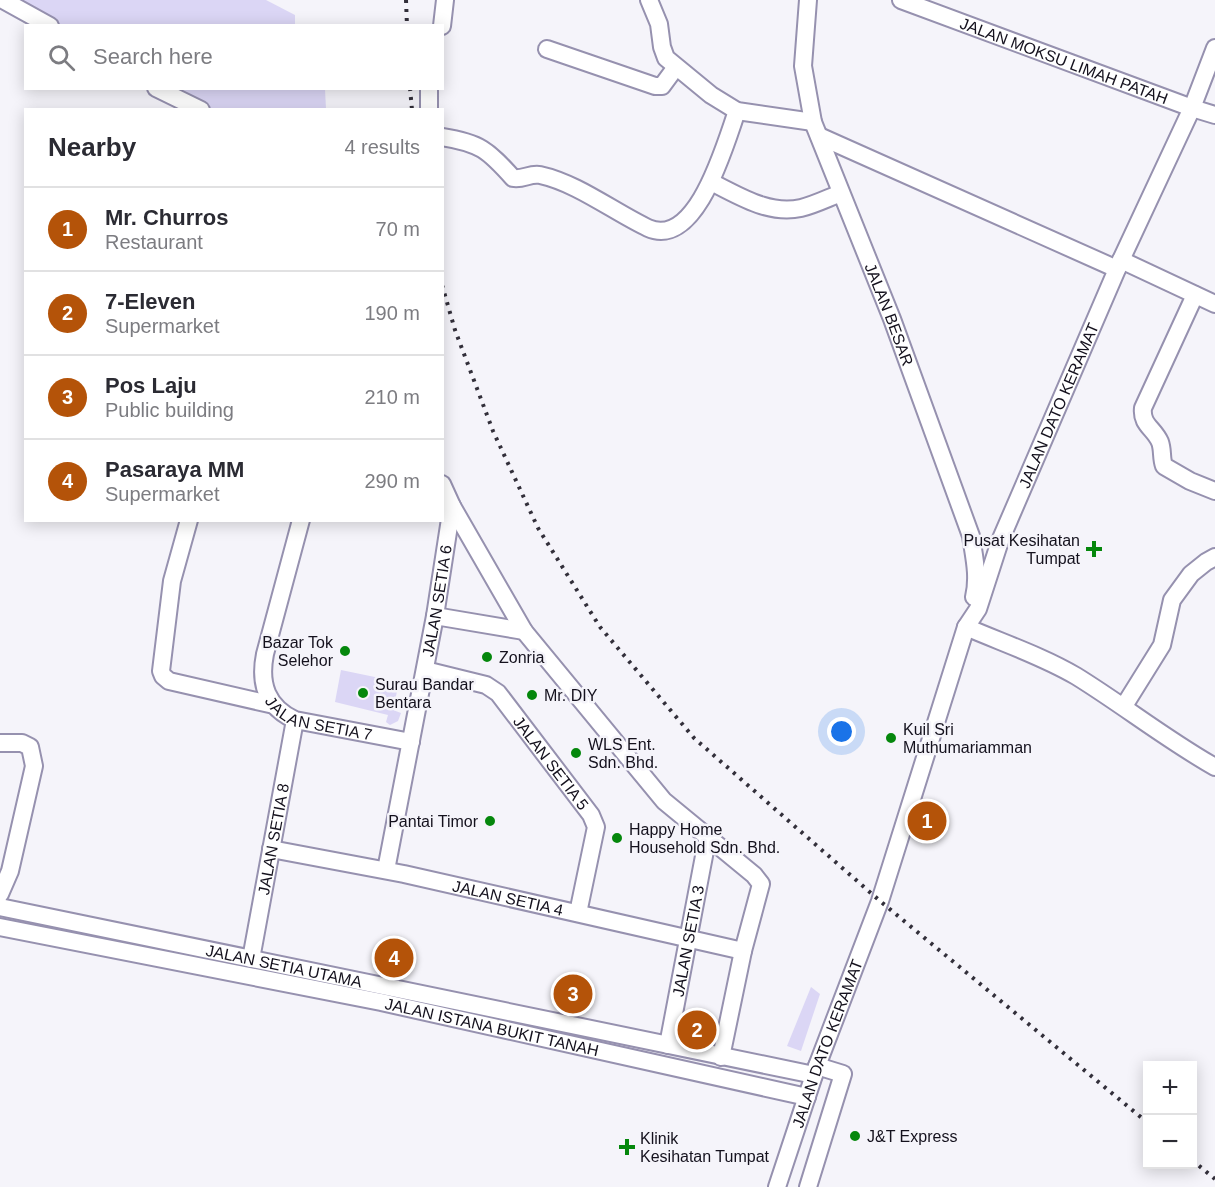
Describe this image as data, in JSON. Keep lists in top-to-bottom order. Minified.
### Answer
{"streets":{"street":["JALAN MOKSU LIMAH PATAH","JALAN BESAR","JALAN DATO KERAMAT","JALAN SETIA 6","JALAN SETIA 7","JALAN SETIA 5","JALAN SETIA 8","JALAN SETIA 4","JALAN SETIA 3","JALAN SETIA UTAMA","JALAN ISTANA BUKIT TANAH"]},"crossings":[["JALAN MOKSU LIMAH PATAH","JALAN DATO KERAMAT"],["JALAN BESAR","JALAN DATO KERAMAT"],["JALAN DATO KERAMAT","JALAN SETIA UTAMA"],["JALAN DATO KERAMAT","JALAN ISTANA BUKIT TANAH"],["JALAN SETIA 6","JALAN SETIA 7"],["JALAN SETIA 6","JALAN SETIA 5"],["JALAN SETIA 6","JALAN SETIA 4"],["JALAN SETIA 7","JALAN SETIA 8"],["JALAN SETIA 5","JALAN SETIA 4"],["JALAN SETIA 8","JALAN SETIA 4"],["JALAN SETIA 8","JALAN SETIA UTAMA"],["JALAN SETIA 4","JALAN SETIA 3"],["JALAN SETIA 3","JALAN SETIA UTAMA"]],"places":{"health":["Pusat Kesihatan Tumpat","Klinik Kesihatan Tumpat"],"other":["Bazar Tok Selehor","Zonria","Surau Bandar Bentara","Mr. DIY","Kuil Sri Muthumariamman","WLS Ent. Sdn. Bhd.","Pantai Timor","Happy Home Household Sdn. Bhd.","J&T Express"]},"page":{"search":"Search here","heading":["Nearby","4 results"],"list":[{"mark":"1","name":"Mr. Churros","note":"Restaurant","value":"70 m"},{"mark":"2","name":"7-Eleven","note":"Supermarket","value":"190 m"},{"mark":"3","name":"Pos Laju","note":"Public building","value":"210 m"},{"mark":"4","name":"Pasaraya MM","note":"Supermarket","value":"290 m"}],"pins":["1","4","3","2"],"map_buttons":["+","−"]}}
